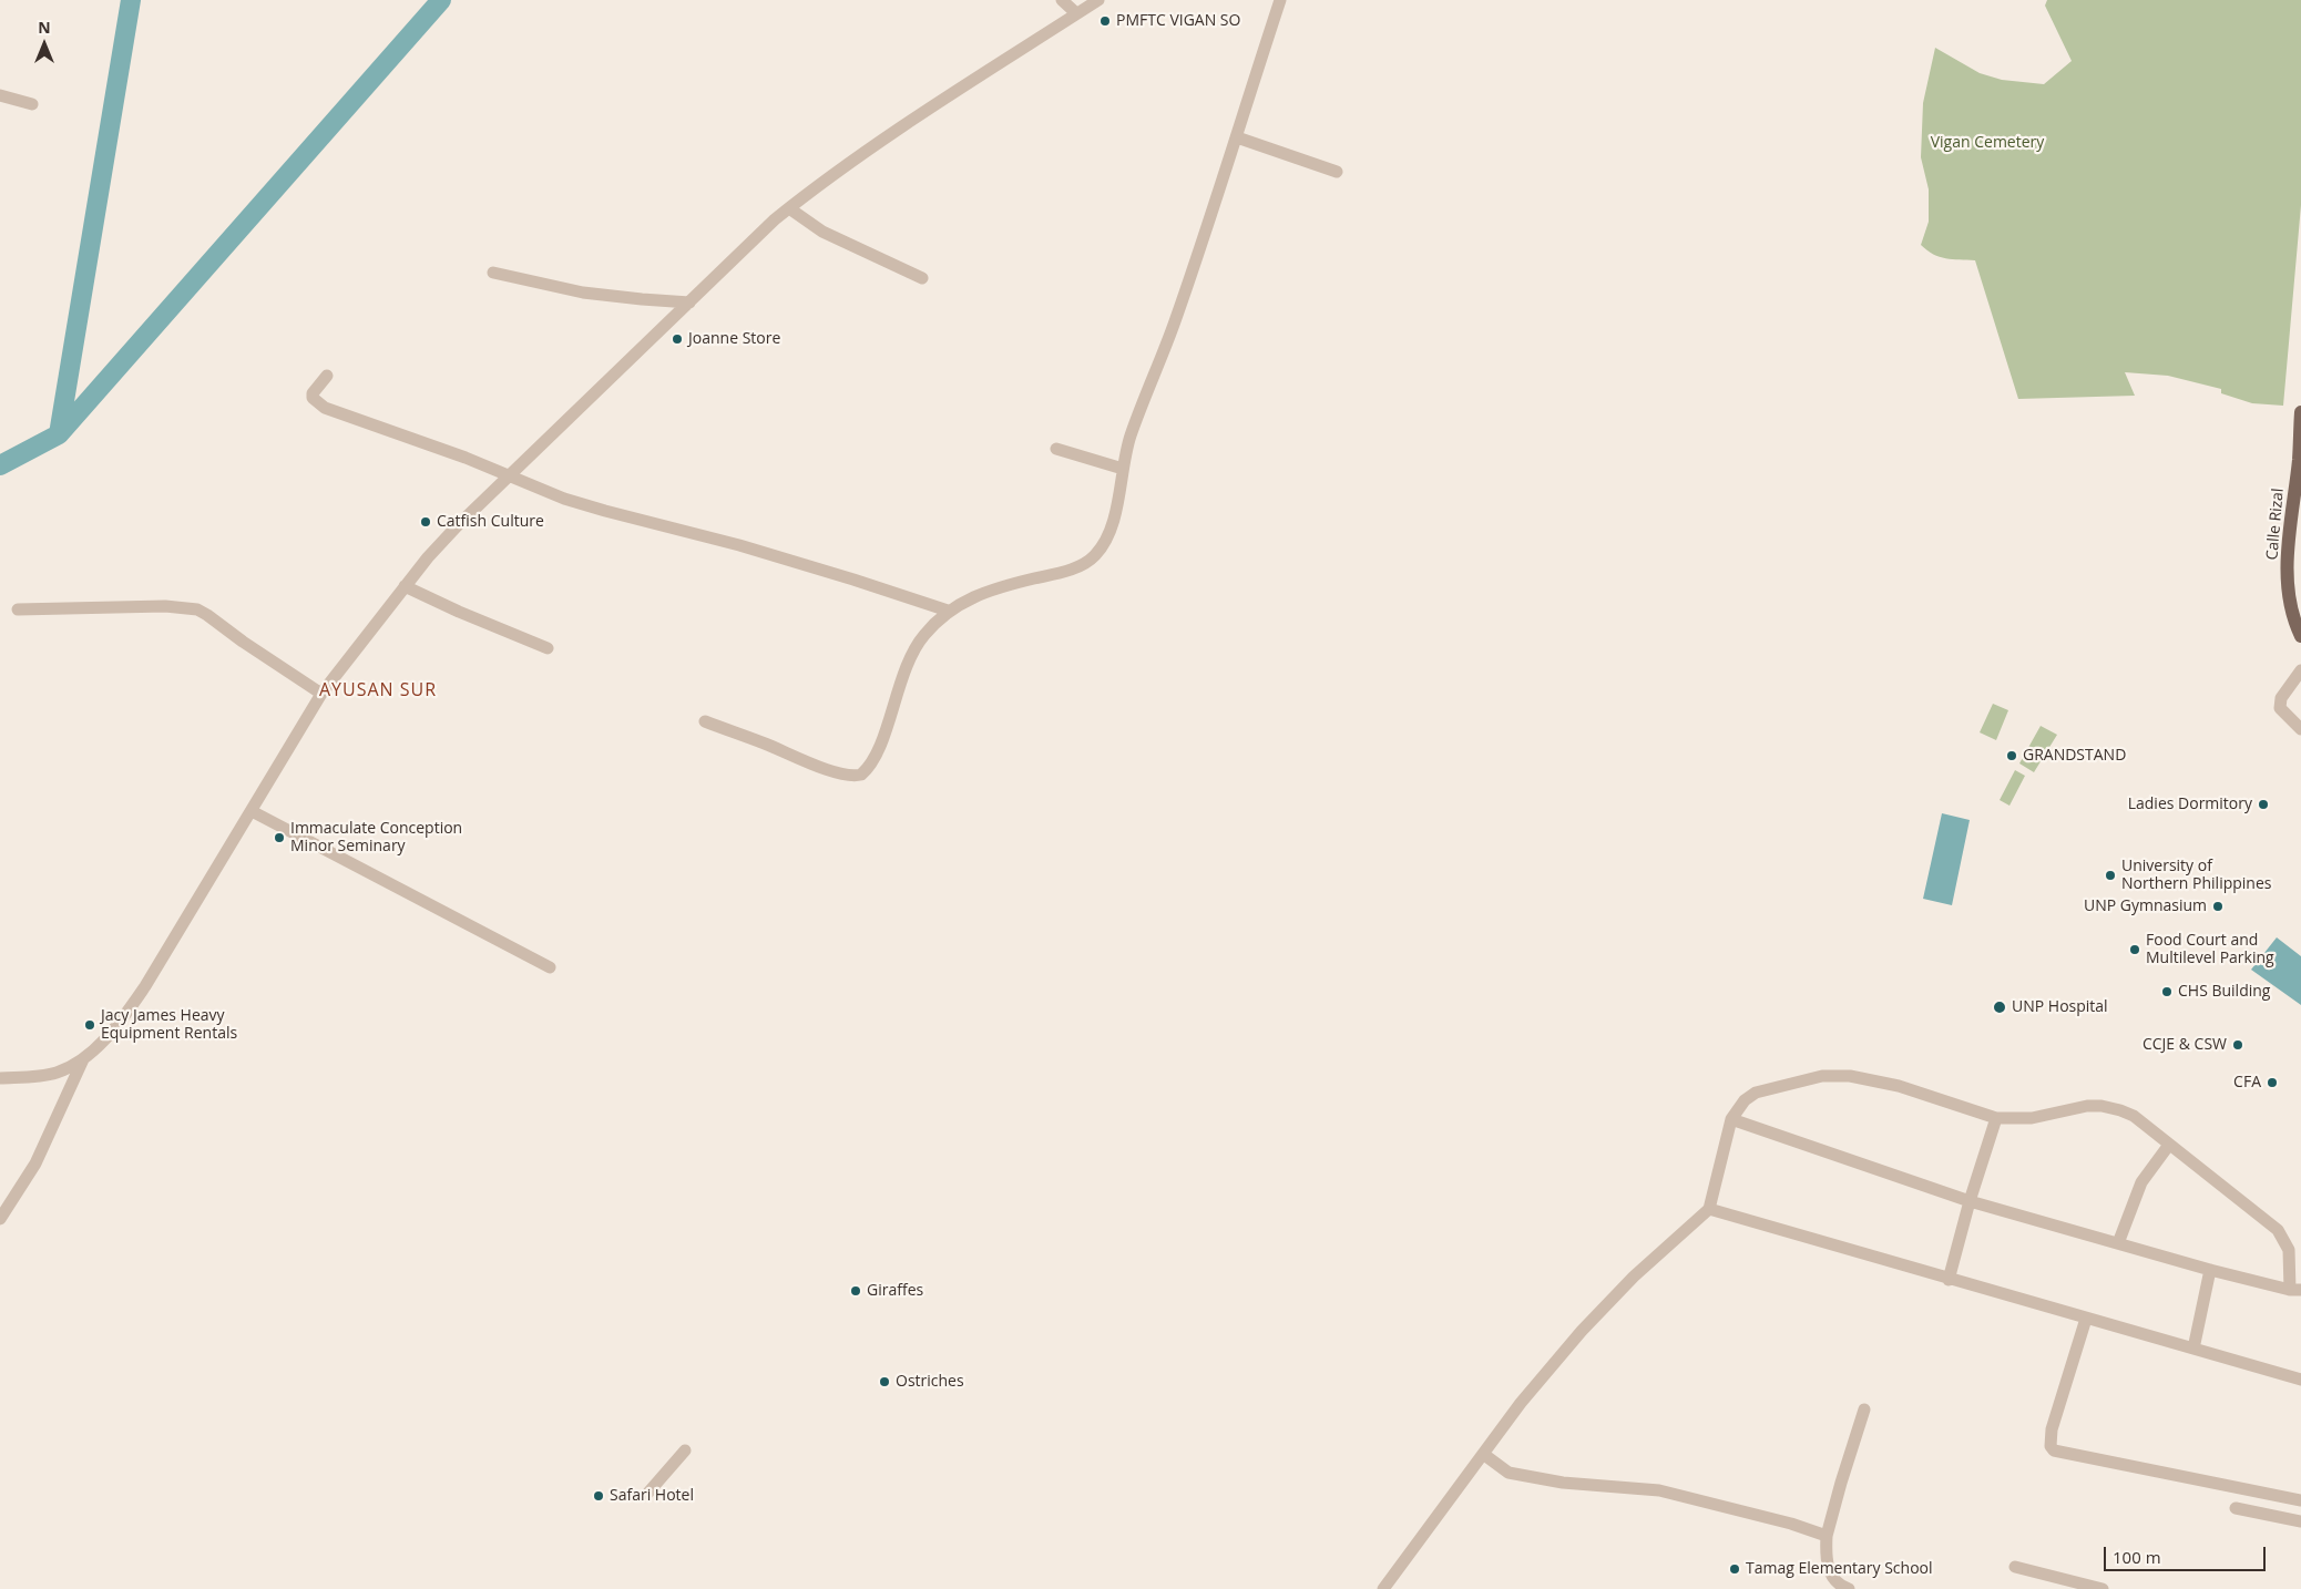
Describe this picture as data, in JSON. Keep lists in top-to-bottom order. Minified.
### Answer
{"streets":{"main road":["Calle Rizal"]},"districts":["AYUSAN SUR"],"parks":["Vigan Cemetery"],"places":["PMFTC VIGAN SO","Joanne Store","Catfish Culture","GRANDSTAND","Ladies Dormitory","Immaculate Conception Minor Seminary","University of Northern Philippines","UNP Gymnasium","Food Court and Multilevel Parking","CHS Building","UNP Hospital","Jacy James Heavy Equipment Rentals","CCJE & CSW","CFA","Giraffes","Ostriches","Safari Hotel","Tamag Elementary School"],"scale_bar":"100 m","north":"top"}
